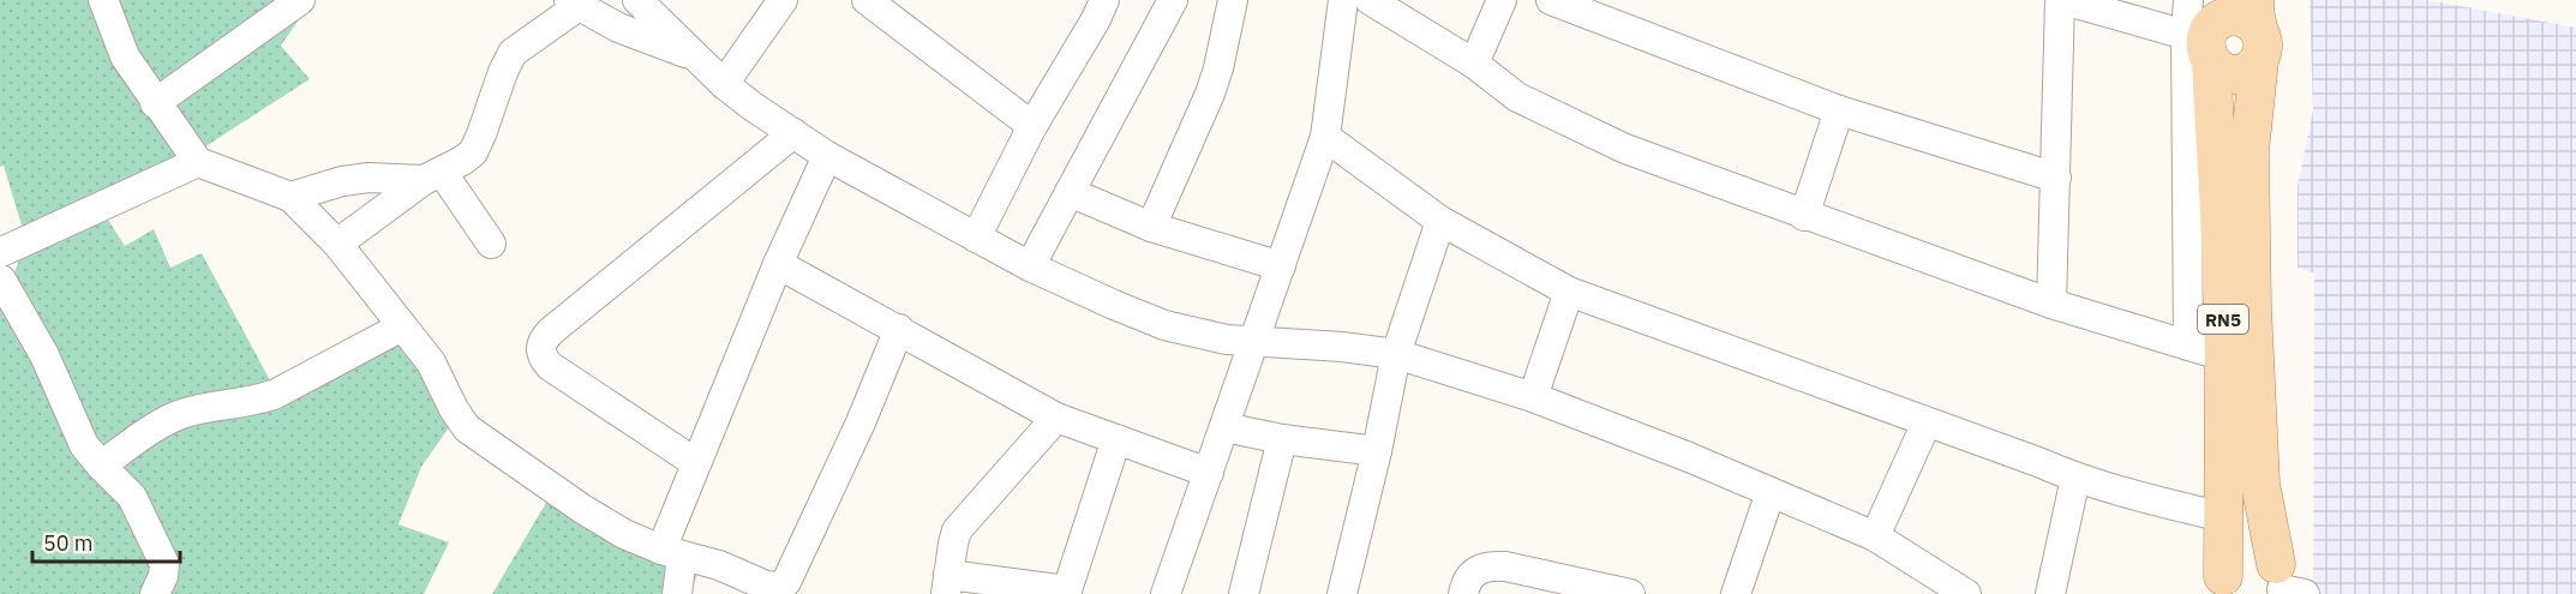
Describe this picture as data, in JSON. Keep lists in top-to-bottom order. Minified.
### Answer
{"streets":{"main road":["RN5"]},"scale_bar":"50 m"}
